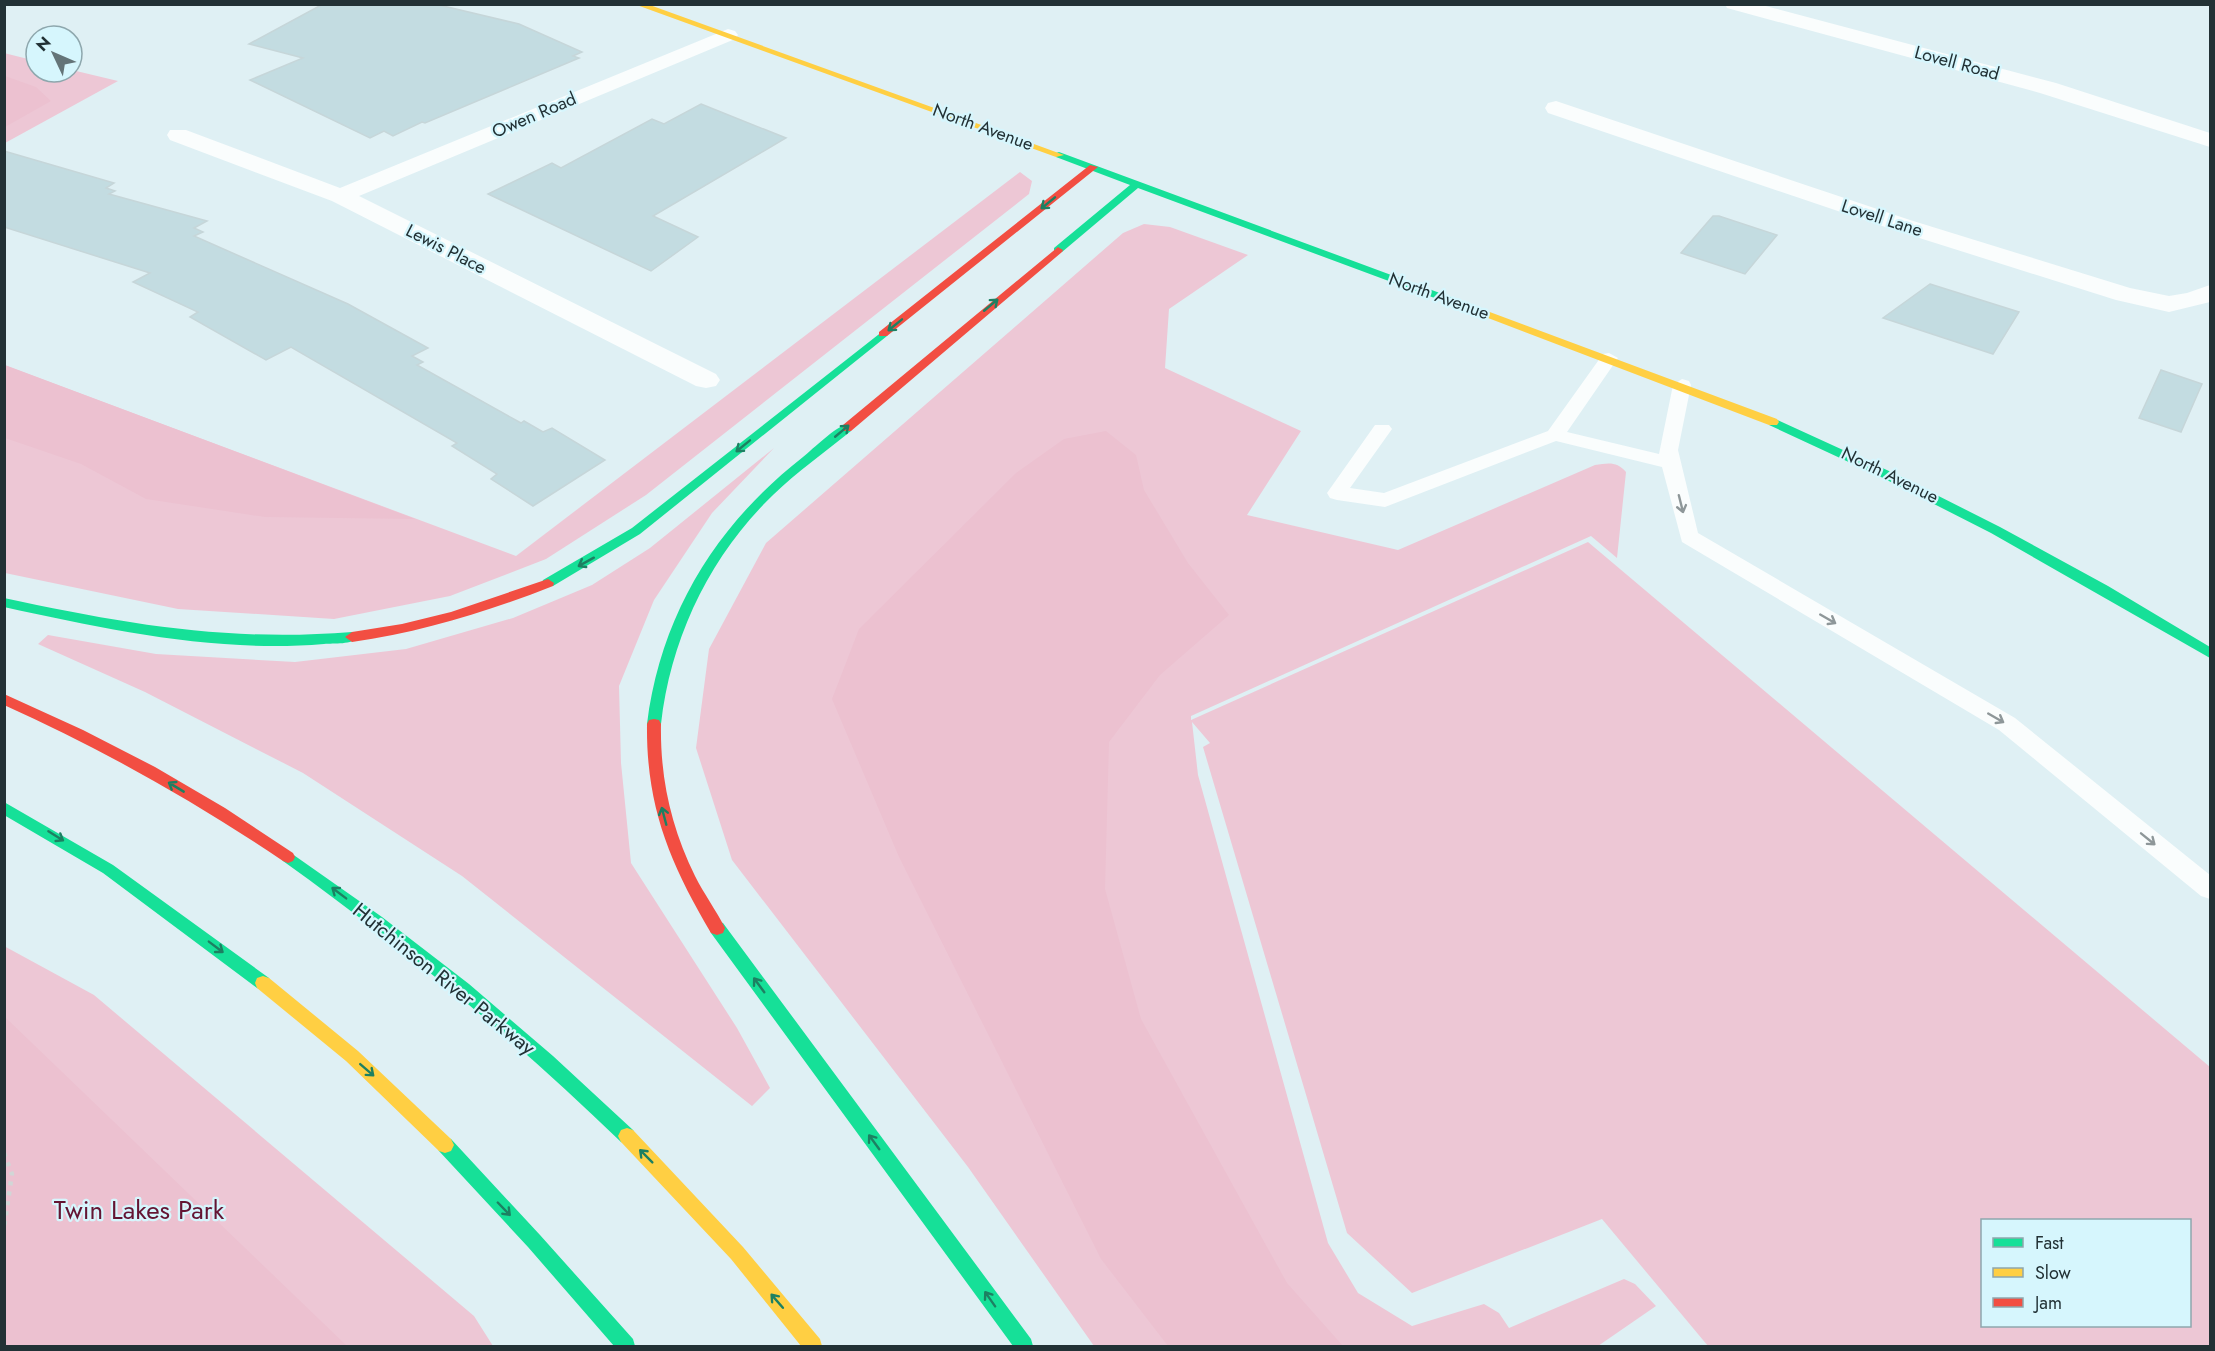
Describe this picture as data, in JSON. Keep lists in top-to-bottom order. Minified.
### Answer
{"streets":{"main road":["North Avenue","Hutchinson River Parkway"],"street":["Lovell Road","Owen Road","Lovell Lane","Lewis Place"]},"crossings":[["Owen Road","North Avenue"],["Owen Road","Lewis Place"]],"parks":["Twin Lakes Park"],"legend":["Fast","Slow","Jam"],"north":"top left"}
